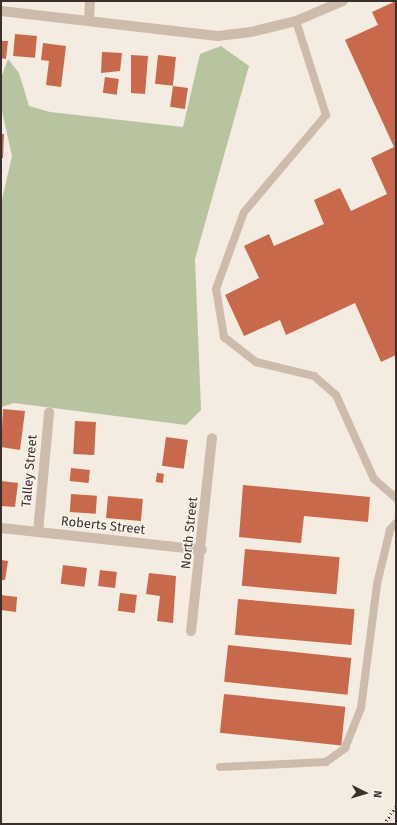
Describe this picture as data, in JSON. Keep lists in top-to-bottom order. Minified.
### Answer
{"streets":{"street":["Talley Street","Roberts Street","North Street"]},"crossings":[["Talley Street","Roberts Street"],["Roberts Street","North Street"]],"north":"right"}
